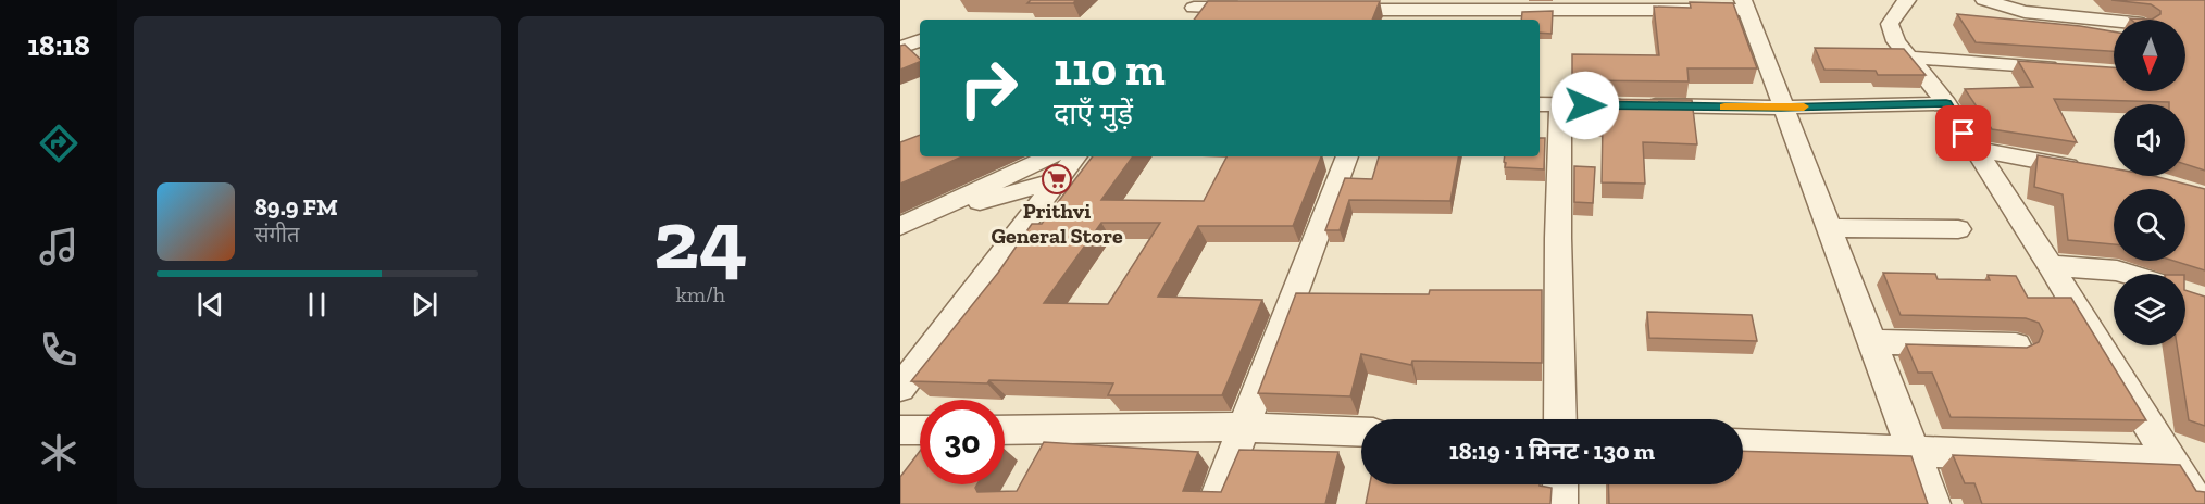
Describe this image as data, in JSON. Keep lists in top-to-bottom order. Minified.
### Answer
{"places":{"supermarket":["Prithvi General Store"]},"north":"bottom","page":{"tabs":"18:18","tile":["24","km/h"],"turn":["110 m","दाएँ मुड़ें"],"song":["89.9 FM","संगीत"],"limit":"30","trip":"18:19 · 1 मिनट · 130 m"}}
